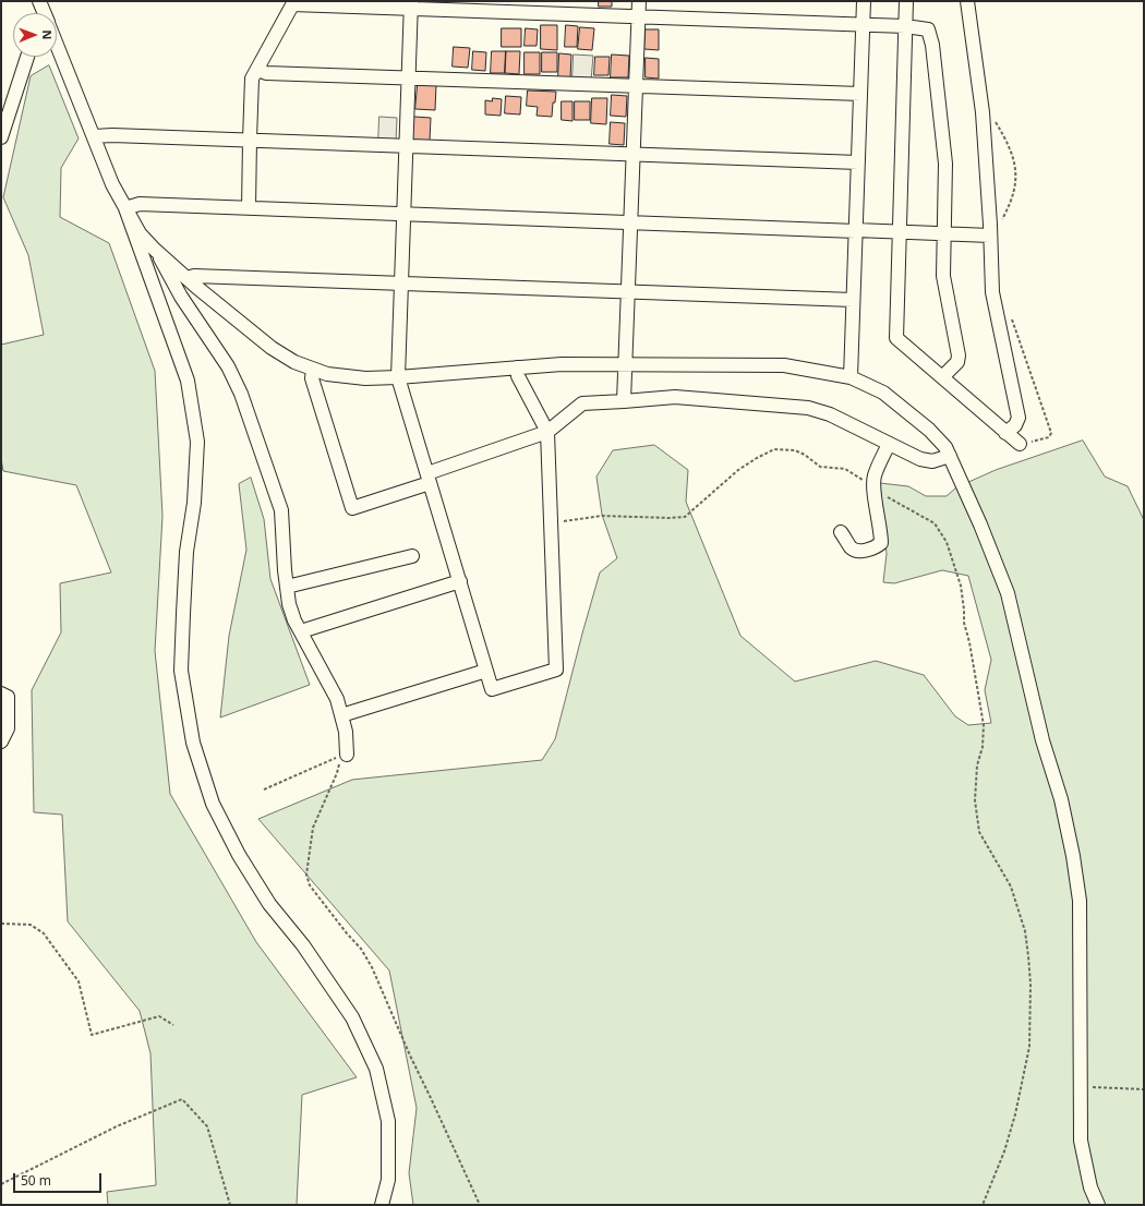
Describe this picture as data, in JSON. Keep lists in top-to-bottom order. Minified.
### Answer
{"scale_bar":"50 m","north":"right"}
